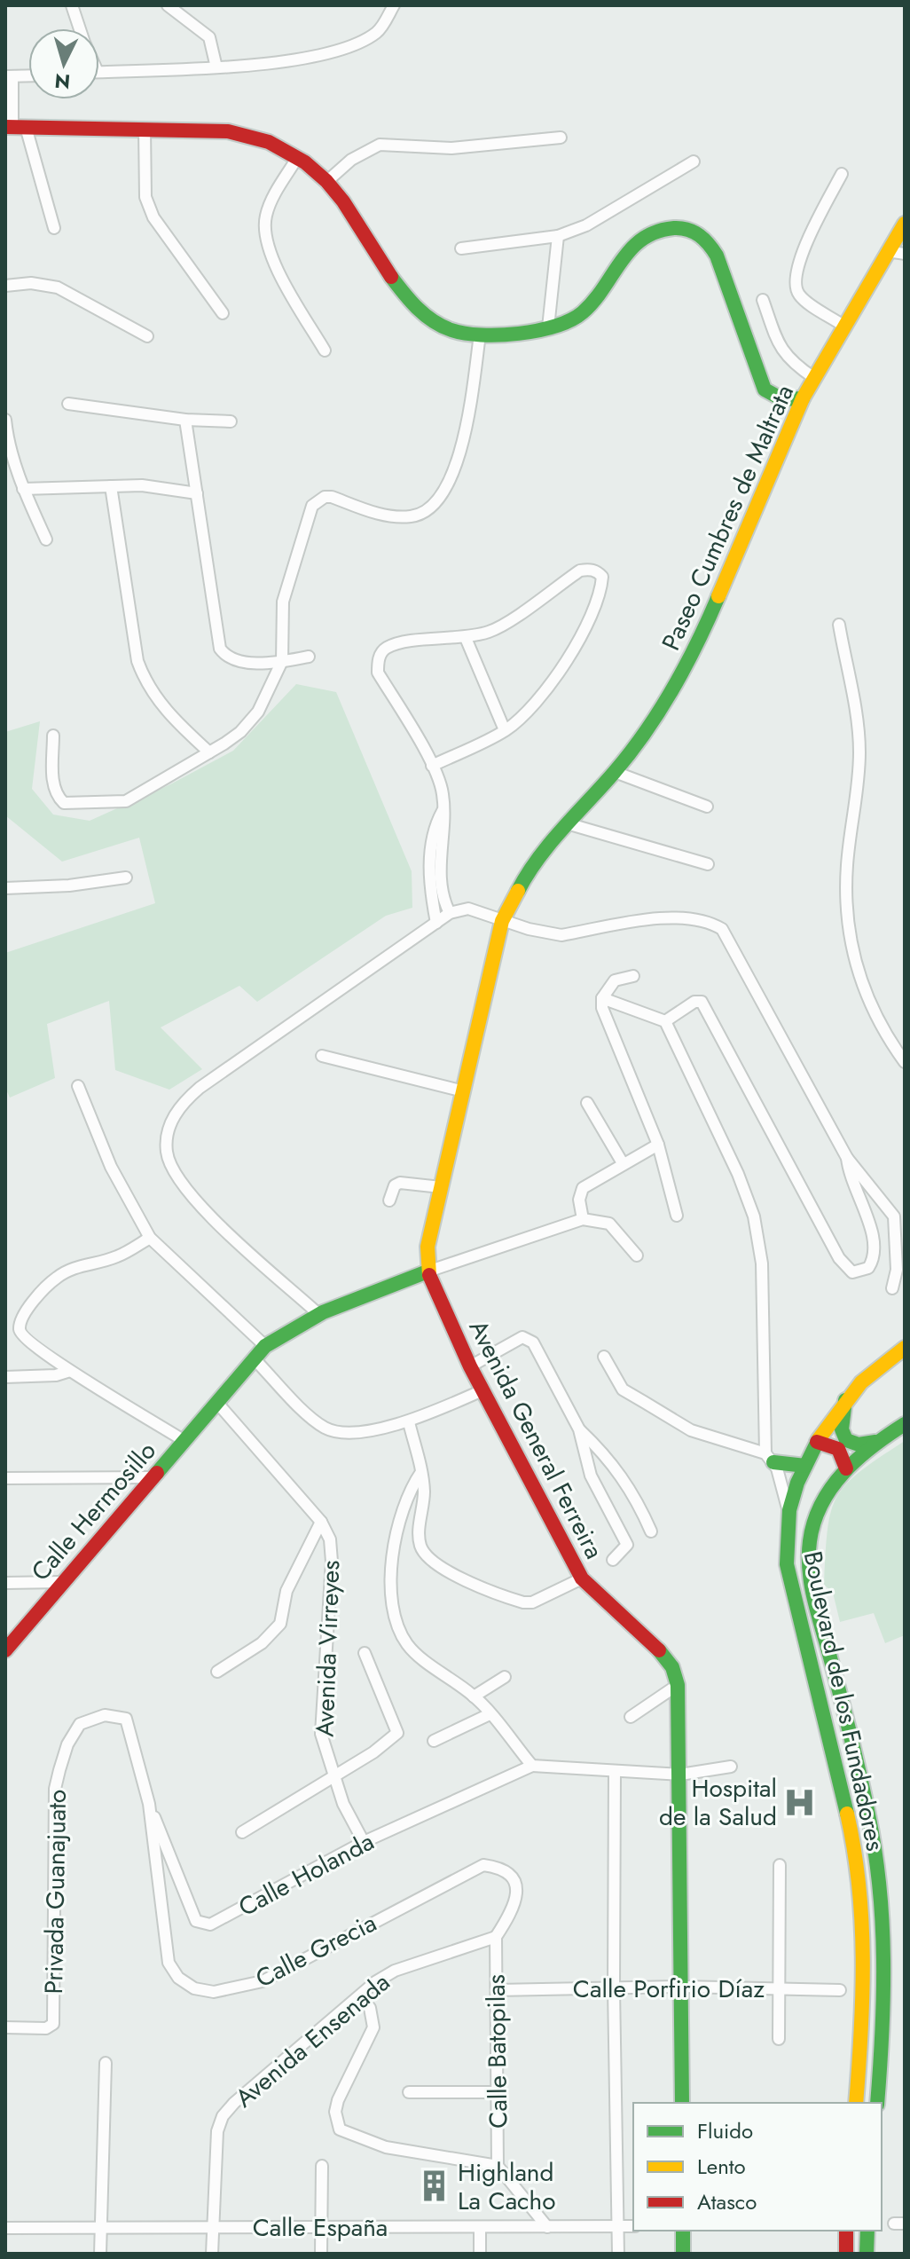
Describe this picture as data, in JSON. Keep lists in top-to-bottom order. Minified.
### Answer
{"streets":{"main road":["Paseo Cumbres de Maltrata","Avenida General Ferreira","Calle Hermosillo","Boulevard de los Fundadores"],"street":["Avenida Virreyes","Calle Holanda","Privada Guanajuato","Calle Grecia","Calle Porfirio Díaz","Avenida Ensenada","Calle Batopilas","Calle España"]},"crossings":[["Paseo Cumbres de Maltrata","Avenida General Ferreira"],["Paseo Cumbres de Maltrata","Calle Hermosillo"],["Avenida General Ferreira","Calle Hermosillo"],["Avenida General Ferreira","Calle Porfirio Díaz"],["Calle Hermosillo","Avenida Virreyes"],["Avenida Virreyes","Calle Holanda"],["Calle Holanda","Privada Guanajuato"],["Calle Holanda","Calle Grecia"],["Privada Guanajuato","Calle Grecia"],["Calle Grecia","Avenida Ensenada"],["Calle Grecia","Calle Batopilas"],["Calle Porfirio Díaz","Calle Batopilas"],["Avenida Ensenada","Calle Batopilas"],["Avenida Ensenada","Calle España"]],"places":{"hospital":["Hospital de la Salud"],"building":["Highland La Cacho"]},"legend":["Fluido","Lento","Atasco"],"north":"bottom"}
